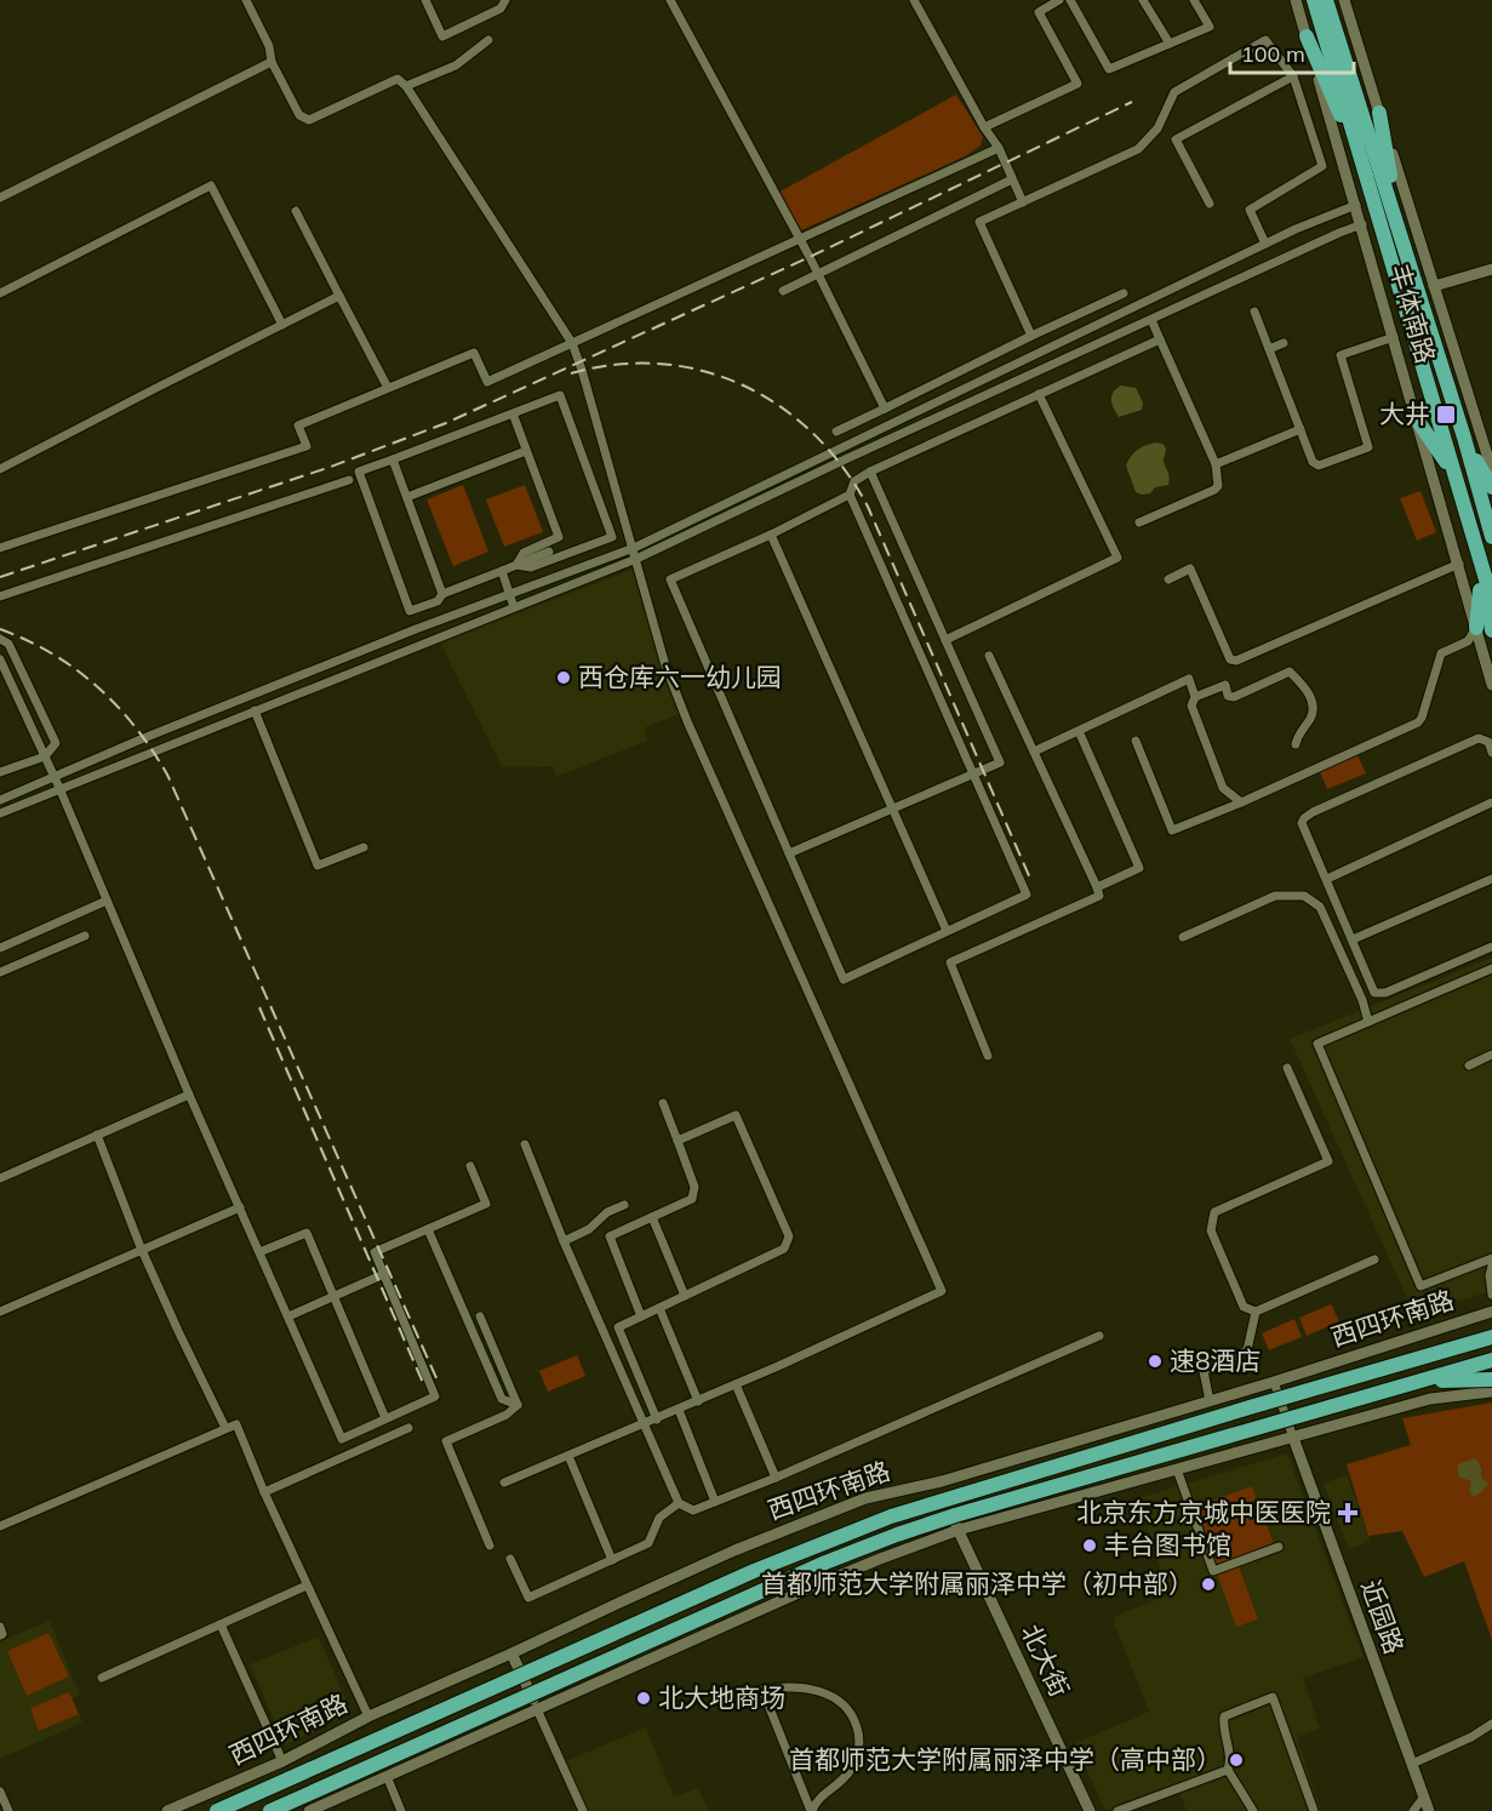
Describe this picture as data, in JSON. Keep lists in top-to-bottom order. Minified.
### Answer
{"streets":{"highway":["丰体南路","西四环南路"],"street":["近园路","北大街"]},"crossings":[["西四环南路","北大街"]],"places":{"transit":["大井"],"other":["西仓库六一幼儿园","速8酒店","丰台图书馆","首都师范大学附属丽泽中学（初中部）","北大地商场","首都师范大学附属丽泽中学（高中部）"],"health":["北京东方京城中医医院"]},"scale_bar":"100 m"}
